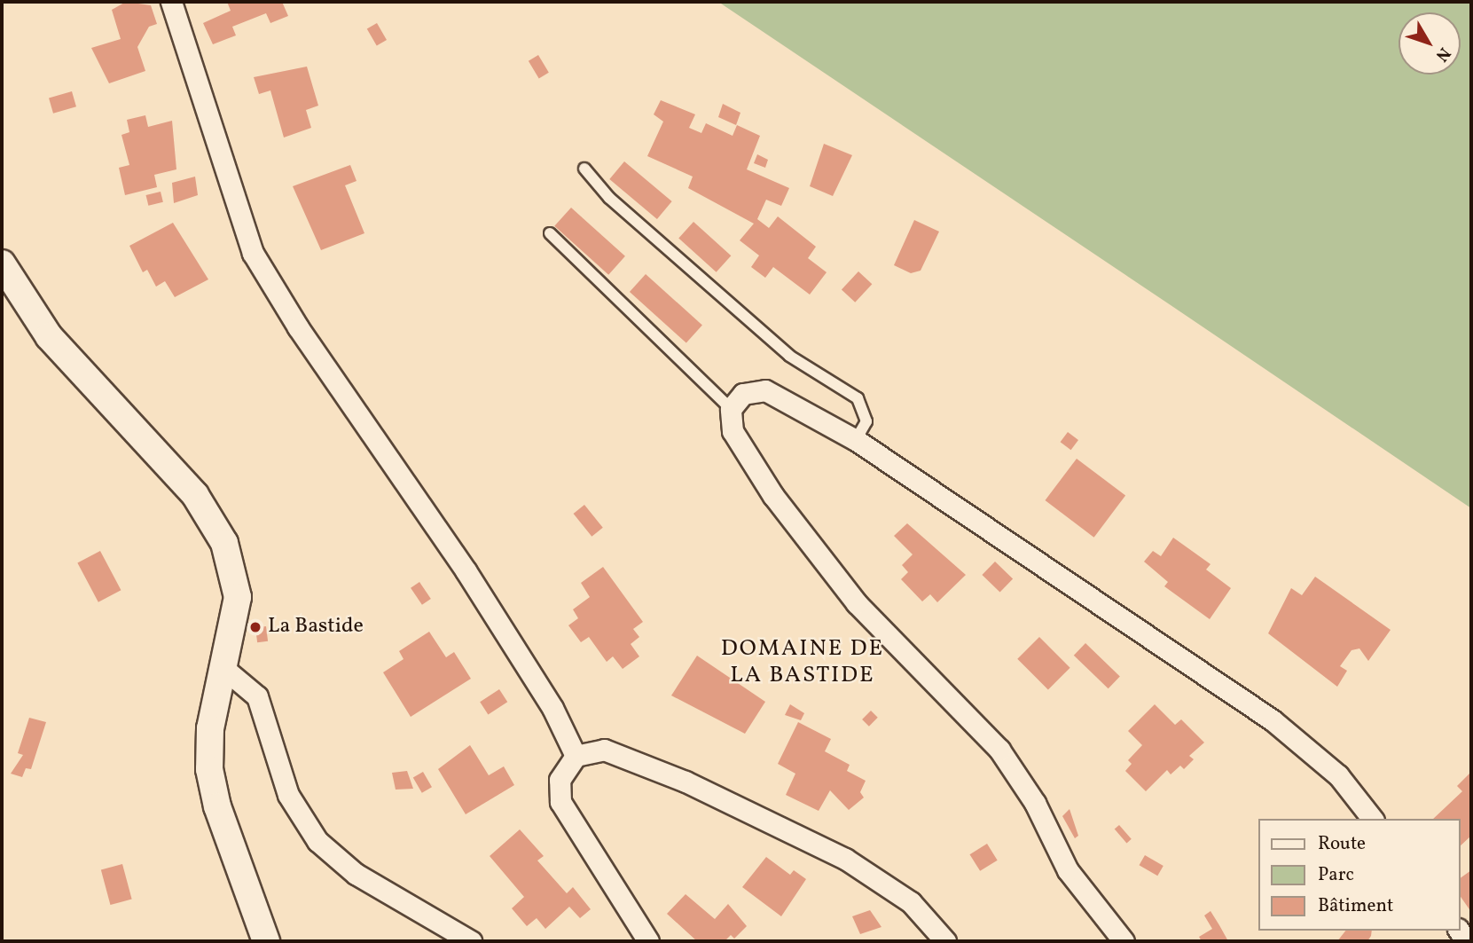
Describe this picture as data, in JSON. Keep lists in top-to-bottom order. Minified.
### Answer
{"districts":["DOMAINE DE LA BASTIDE"],"places":["La Bastide"],"legend":["Route","Parc","Bâtiment"],"north":"bottom right"}
